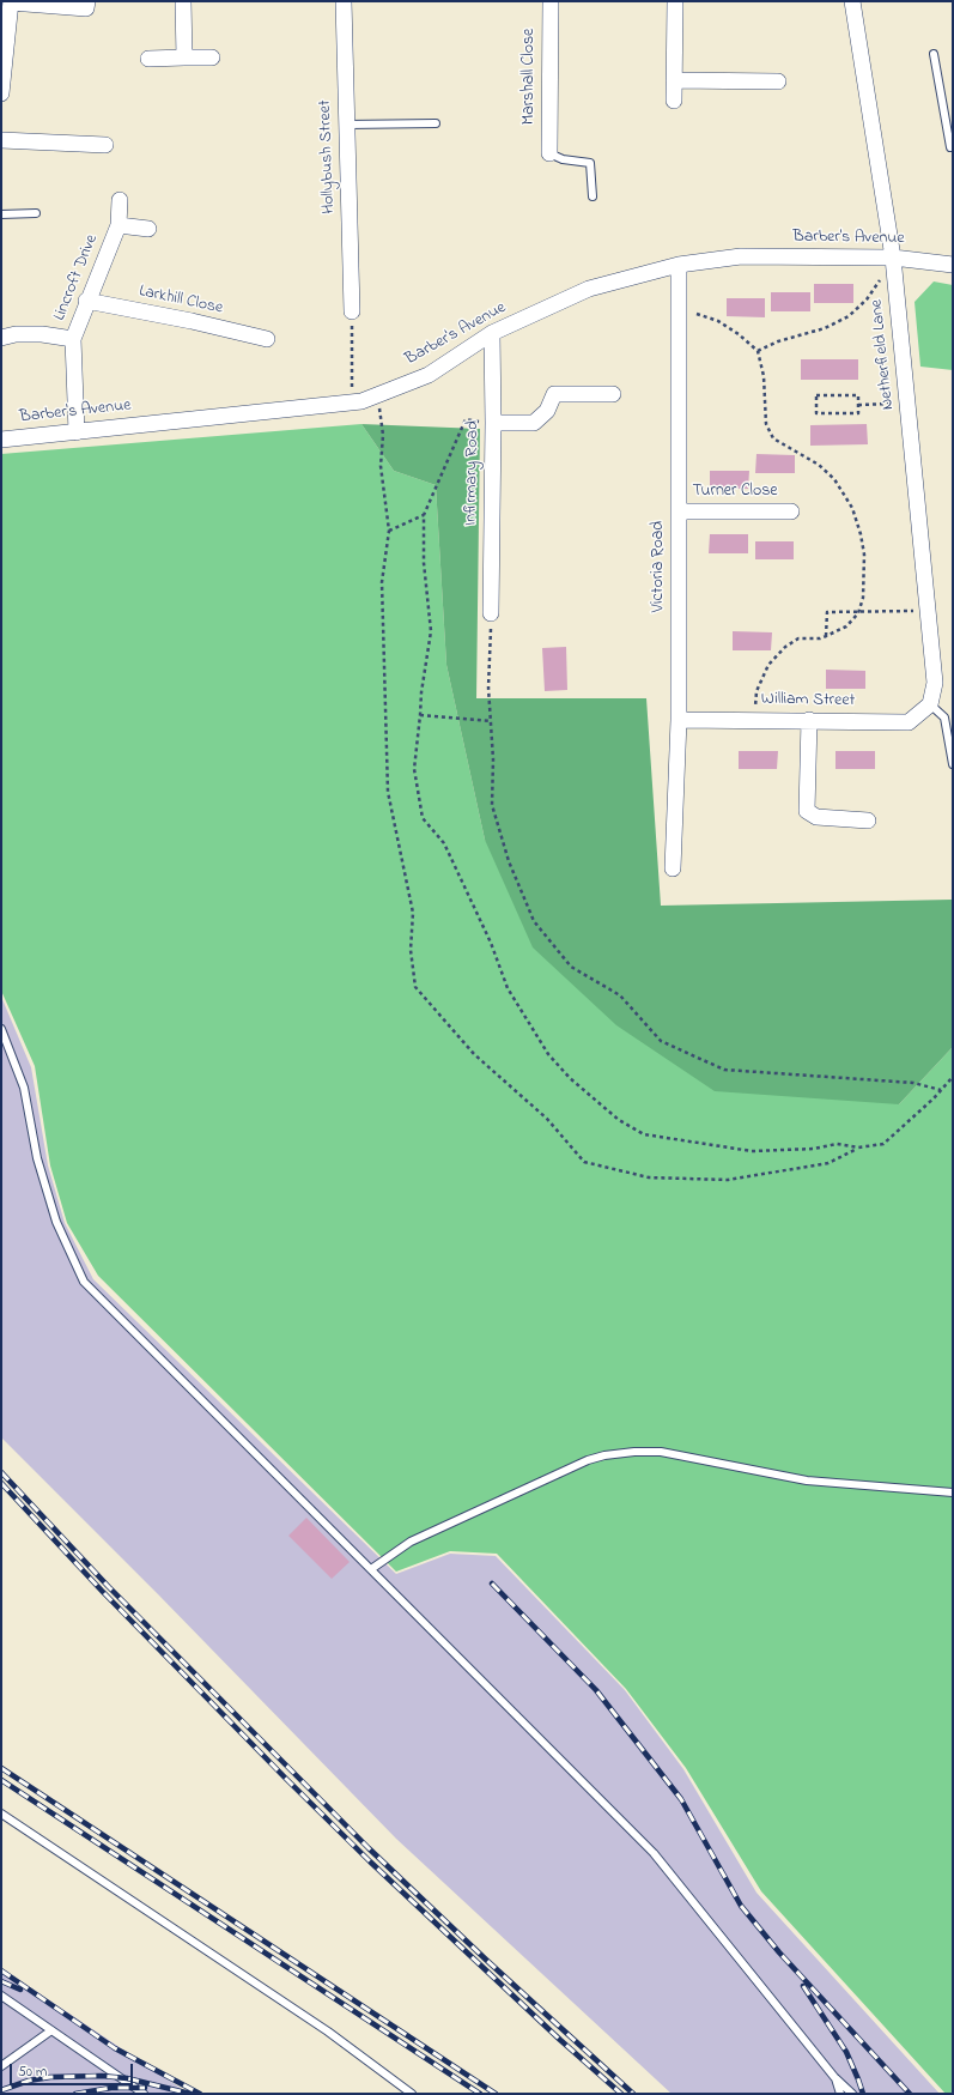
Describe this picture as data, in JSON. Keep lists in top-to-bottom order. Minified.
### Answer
{"streets":{"street":["Marshall Close","Hollybush Street","Barber's Avenue","Lincroft Drive","Larkhill Close","Netherfield Lane","Infirmary Road","Turner Close","Victoria Road","William Street"]},"crossings":[["Barber's Avenue","Lincroft Drive"],["Barber's Avenue","Netherfield Lane"],["Barber's Avenue","Infirmary Road"],["Barber's Avenue","Victoria Road"],["Lincroft Drive","Larkhill Close"],["Netherfield Lane","William Street"],["Turner Close","Victoria Road"],["Victoria Road","William Street"]],"scale_bar":"50 m"}
